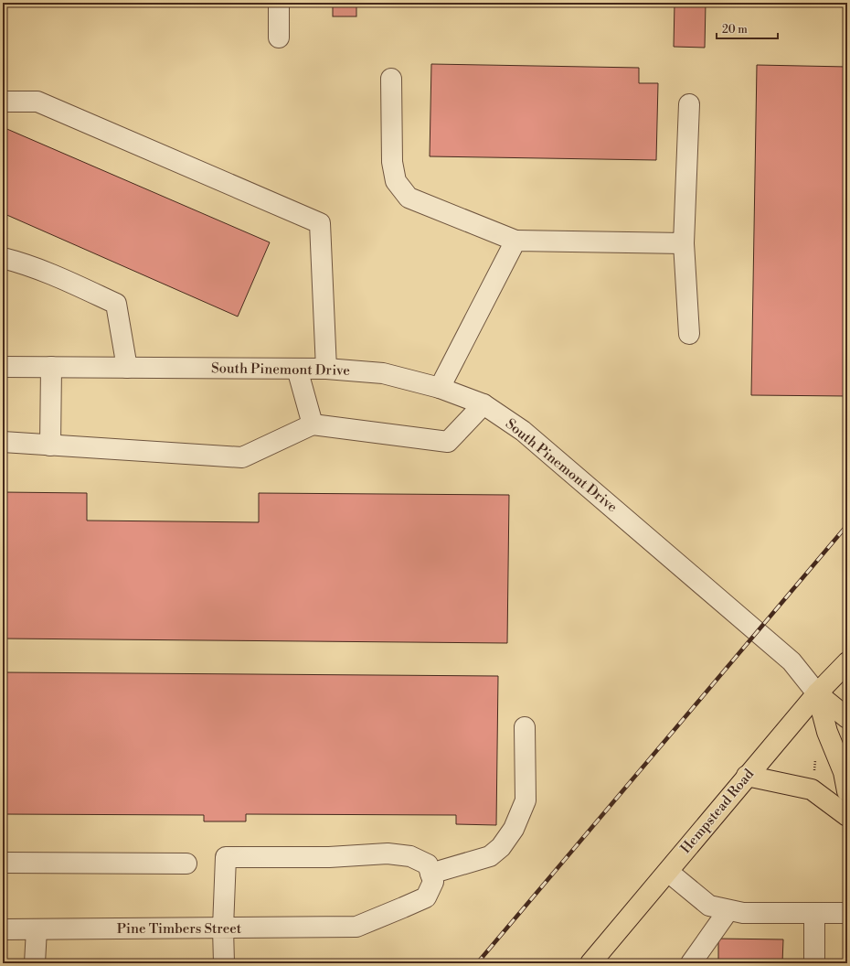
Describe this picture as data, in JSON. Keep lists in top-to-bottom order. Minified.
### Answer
{"streets":{"main road":["Hempstead Road"],"street":["South Pinemont Drive","Pine Timbers Street"]},"crossings":[["South Pinemont Drive","Hempstead Road"]],"scale_bar":"20 m"}
